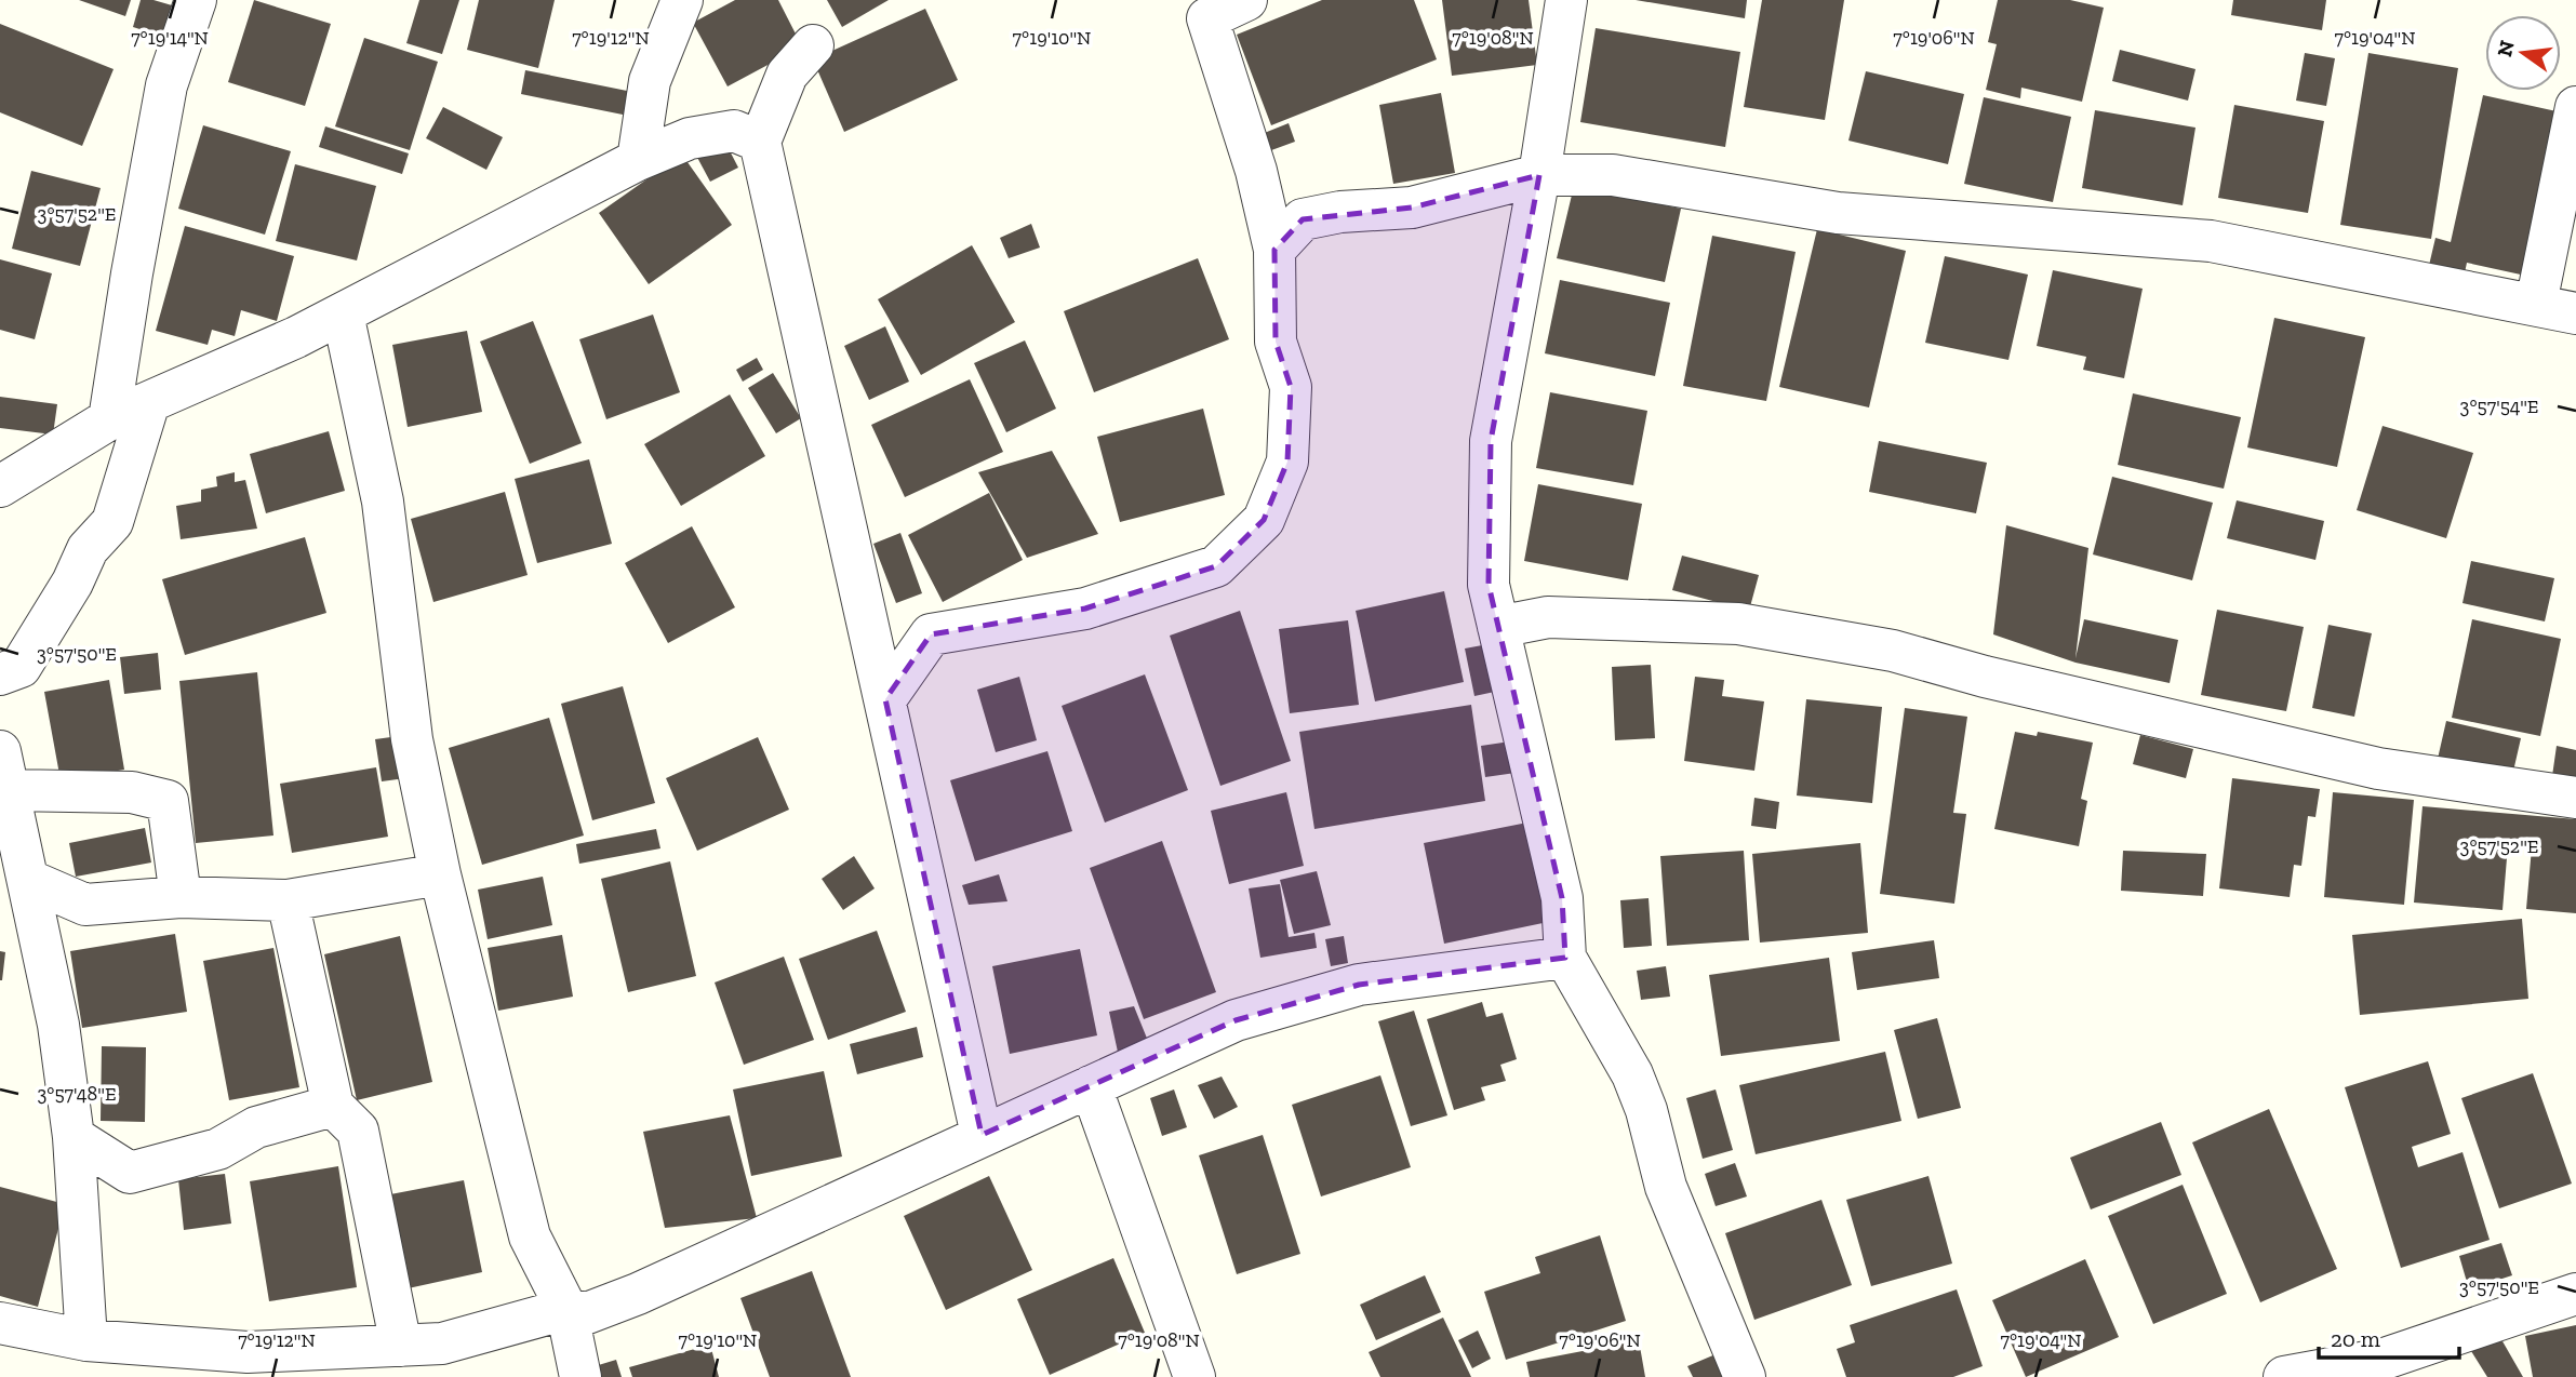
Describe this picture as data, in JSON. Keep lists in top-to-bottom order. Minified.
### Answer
{"scale_bar":"20 m","north":"left","coordinates":["7°19'14\"N","7°19'12\"N","7°19'10\"N","7°19'08\"N","7°19'06\"N","7°19'04\"N","3°57'52\"E","3°57'54\"E","3°57'50\"E","3°57'48\"E"]}
